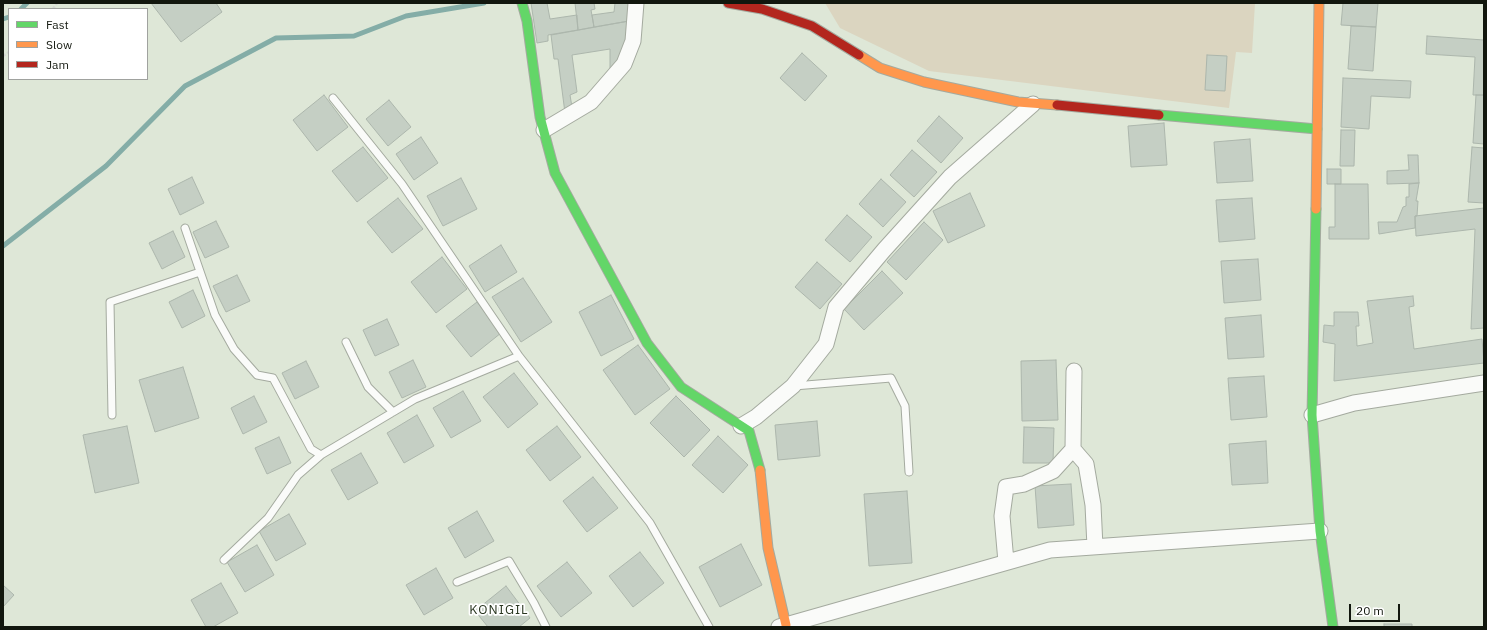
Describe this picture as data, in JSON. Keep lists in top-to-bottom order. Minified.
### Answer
{"districts":["KONIGIL"],"legend":["Fast","Slow","Jam"],"scale_bar":"20 m"}
